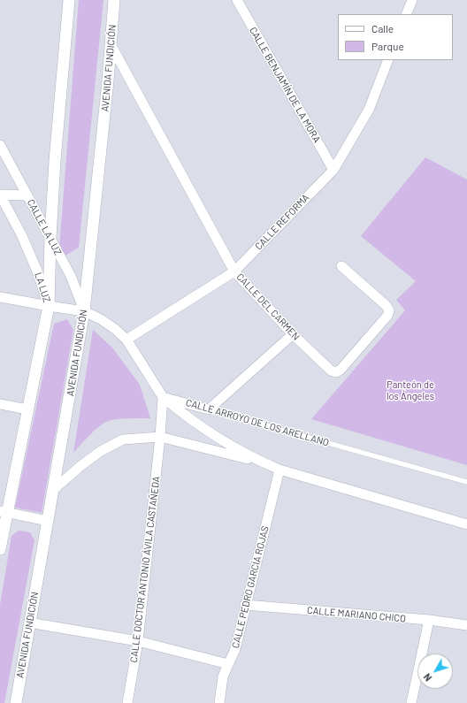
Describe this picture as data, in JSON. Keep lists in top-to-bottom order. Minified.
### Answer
{"streets":{"street":["AVENIDA FUNDICIÓN","CALLE BENJAMÍN DE LA MORA","CALLE REFORMA","CALLE LA LUZ","LA LUZ","CALLE DEL CARMEN","CALLE ARROYO DE LOS ARELLANO","CALLE DOCTOR ANTONIO ÁVILA CASTAÑEDA","CALLE PEDRO GARCÍA ROJAS","CALLE MARIANO CHICO"]},"crossings":[["AVENIDA FUNDICIÓN","CALLE LA LUZ"],["AVENIDA FUNDICIÓN","LA LUZ"],["AVENIDA FUNDICIÓN","CALLE DEL CARMEN"],["AVENIDA FUNDICIÓN","CALLE ARROYO DE LOS ARELLANO"],["CALLE BENJAMÍN DE LA MORA","CALLE REFORMA"],["CALLE REFORMA","LA LUZ"],["CALLE REFORMA","CALLE DEL CARMEN"],["CALLE LA LUZ","LA LUZ"],["LA LUZ","CALLE ARROYO DE LOS ARELLANO"],["CALLE ARROYO DE LOS ARELLANO","CALLE DOCTOR ANTONIO ÁVILA CASTAÑEDA"],["CALLE ARROYO DE LOS ARELLANO","CALLE PEDRO GARCÍA ROJAS"],["CALLE PEDRO GARCÍA ROJAS","CALLE MARIANO CHICO"]],"parks":["Panteón de los Ángeles"],"legend":["Calle","Parque"],"north":"bottom left"}
